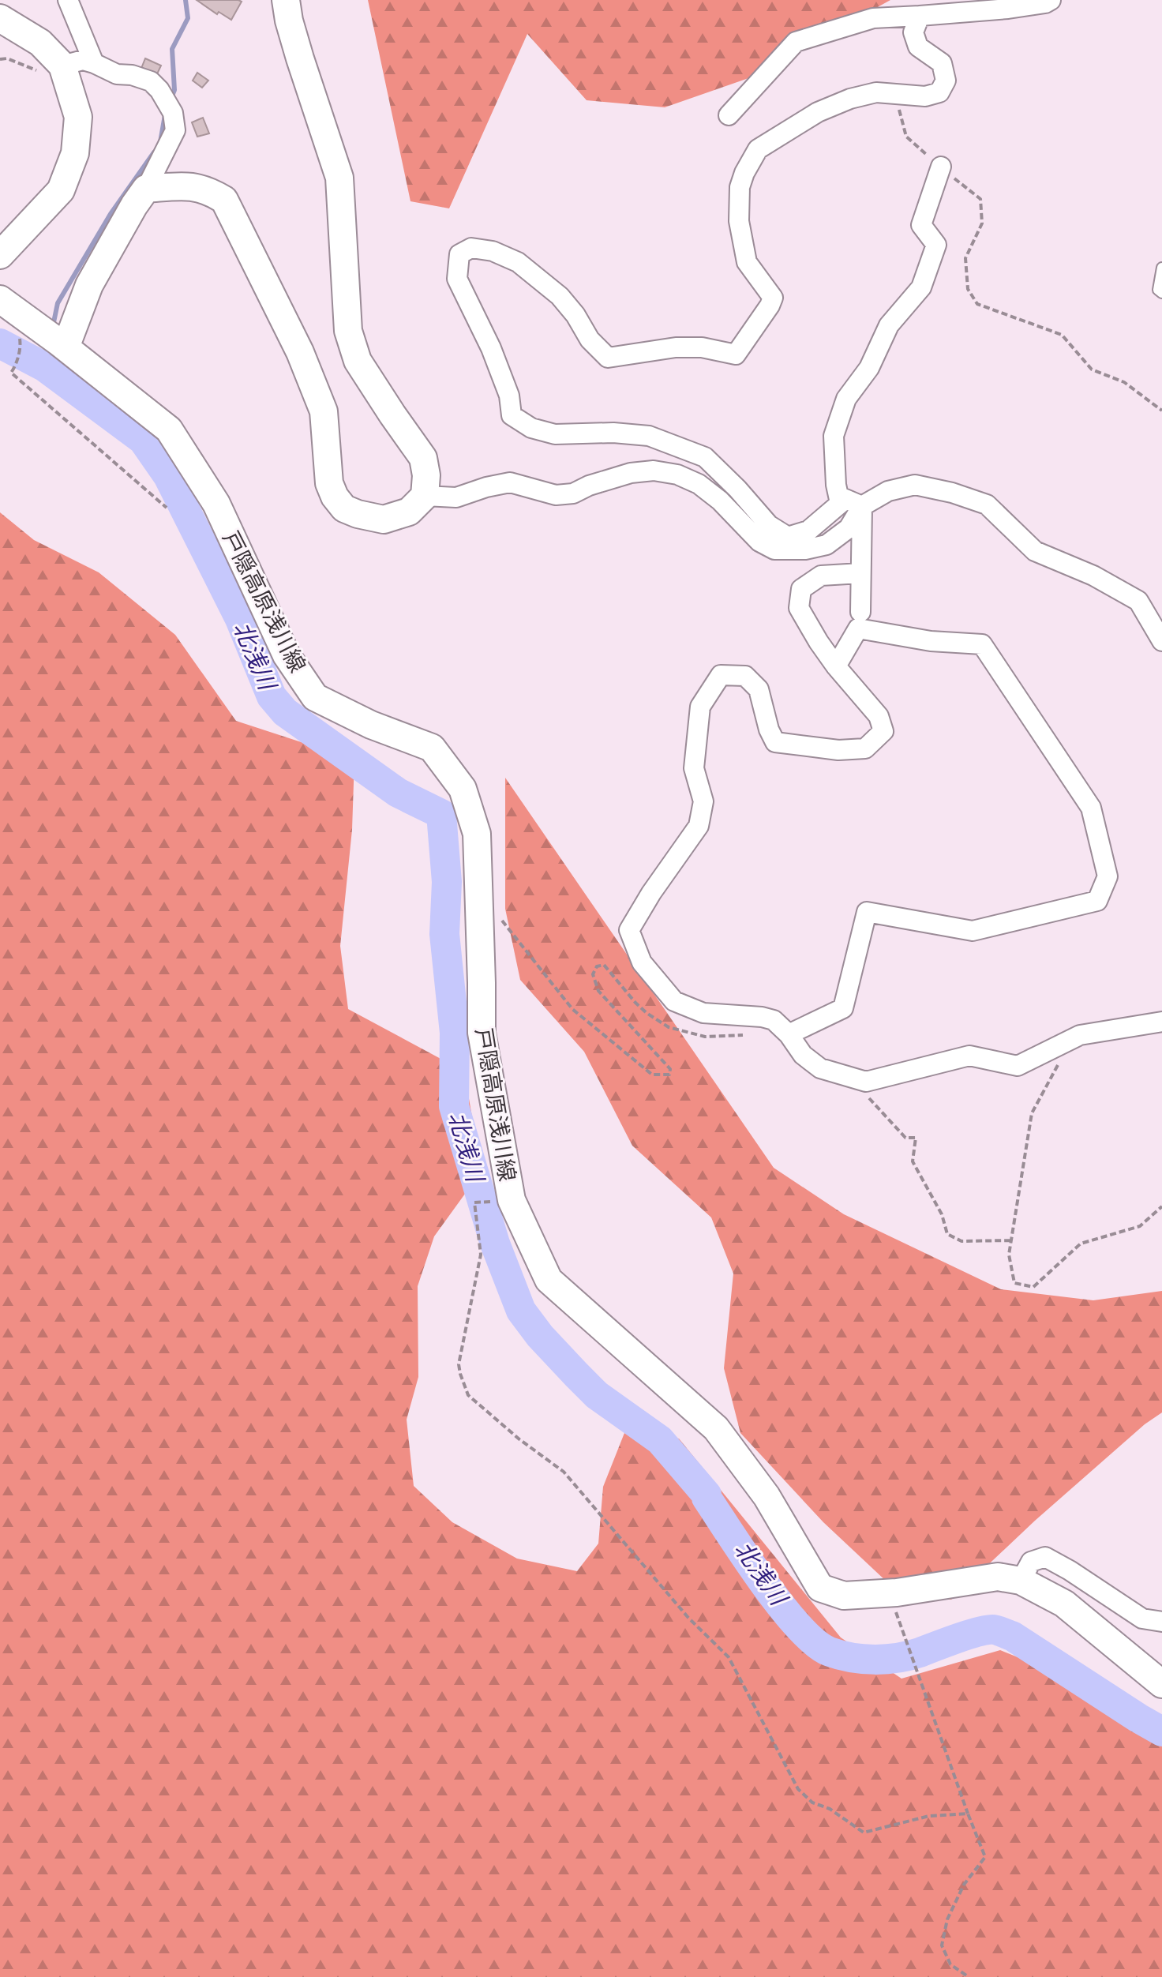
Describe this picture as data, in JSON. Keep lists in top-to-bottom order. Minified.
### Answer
{"streets":{"main road":["戸隠高原浅川線"]},"water":["北浅川"]}
